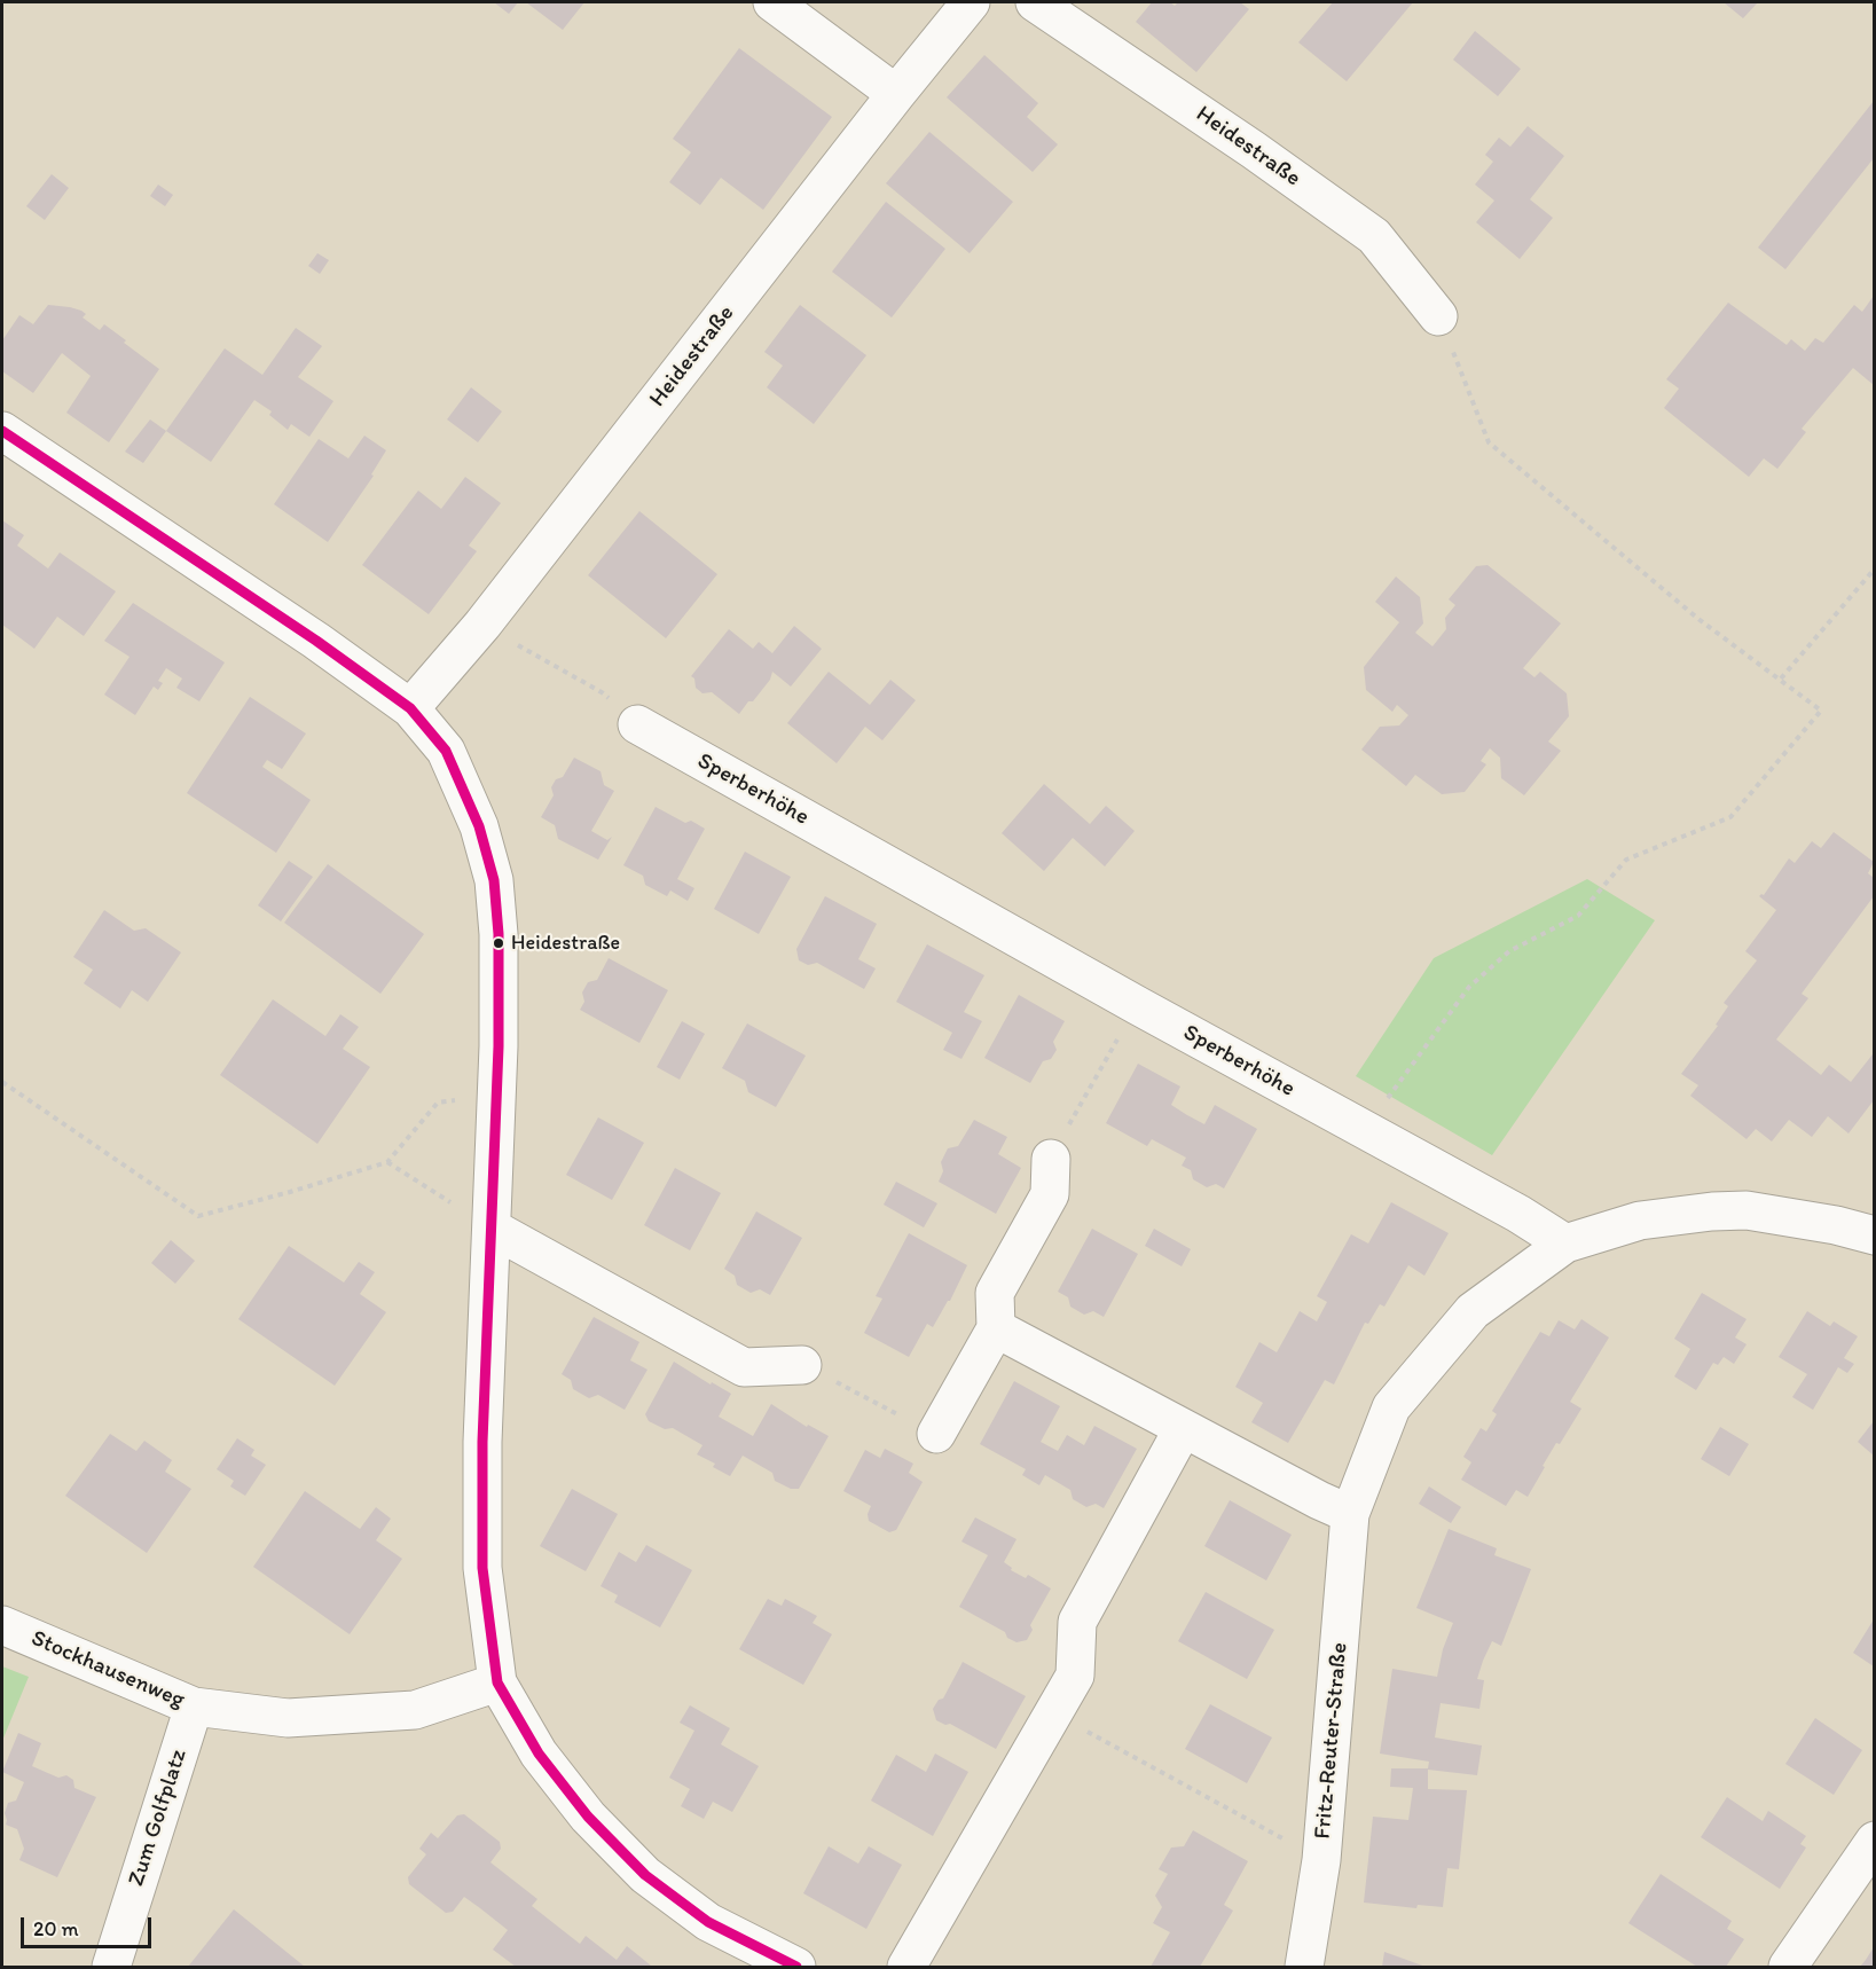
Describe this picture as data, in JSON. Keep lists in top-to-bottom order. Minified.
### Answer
{"streets":{"street":["Heidestraße","Sperberhöhe","Stockhausenweg","Fritz-Reuter-Straße","Zum Golfplatz"]},"crossings":[["Sperberhöhe","Fritz-Reuter-Straße"],["Stockhausenweg","Zum Golfplatz"]],"places":["Heidestraße"],"scale_bar":"20 m"}
